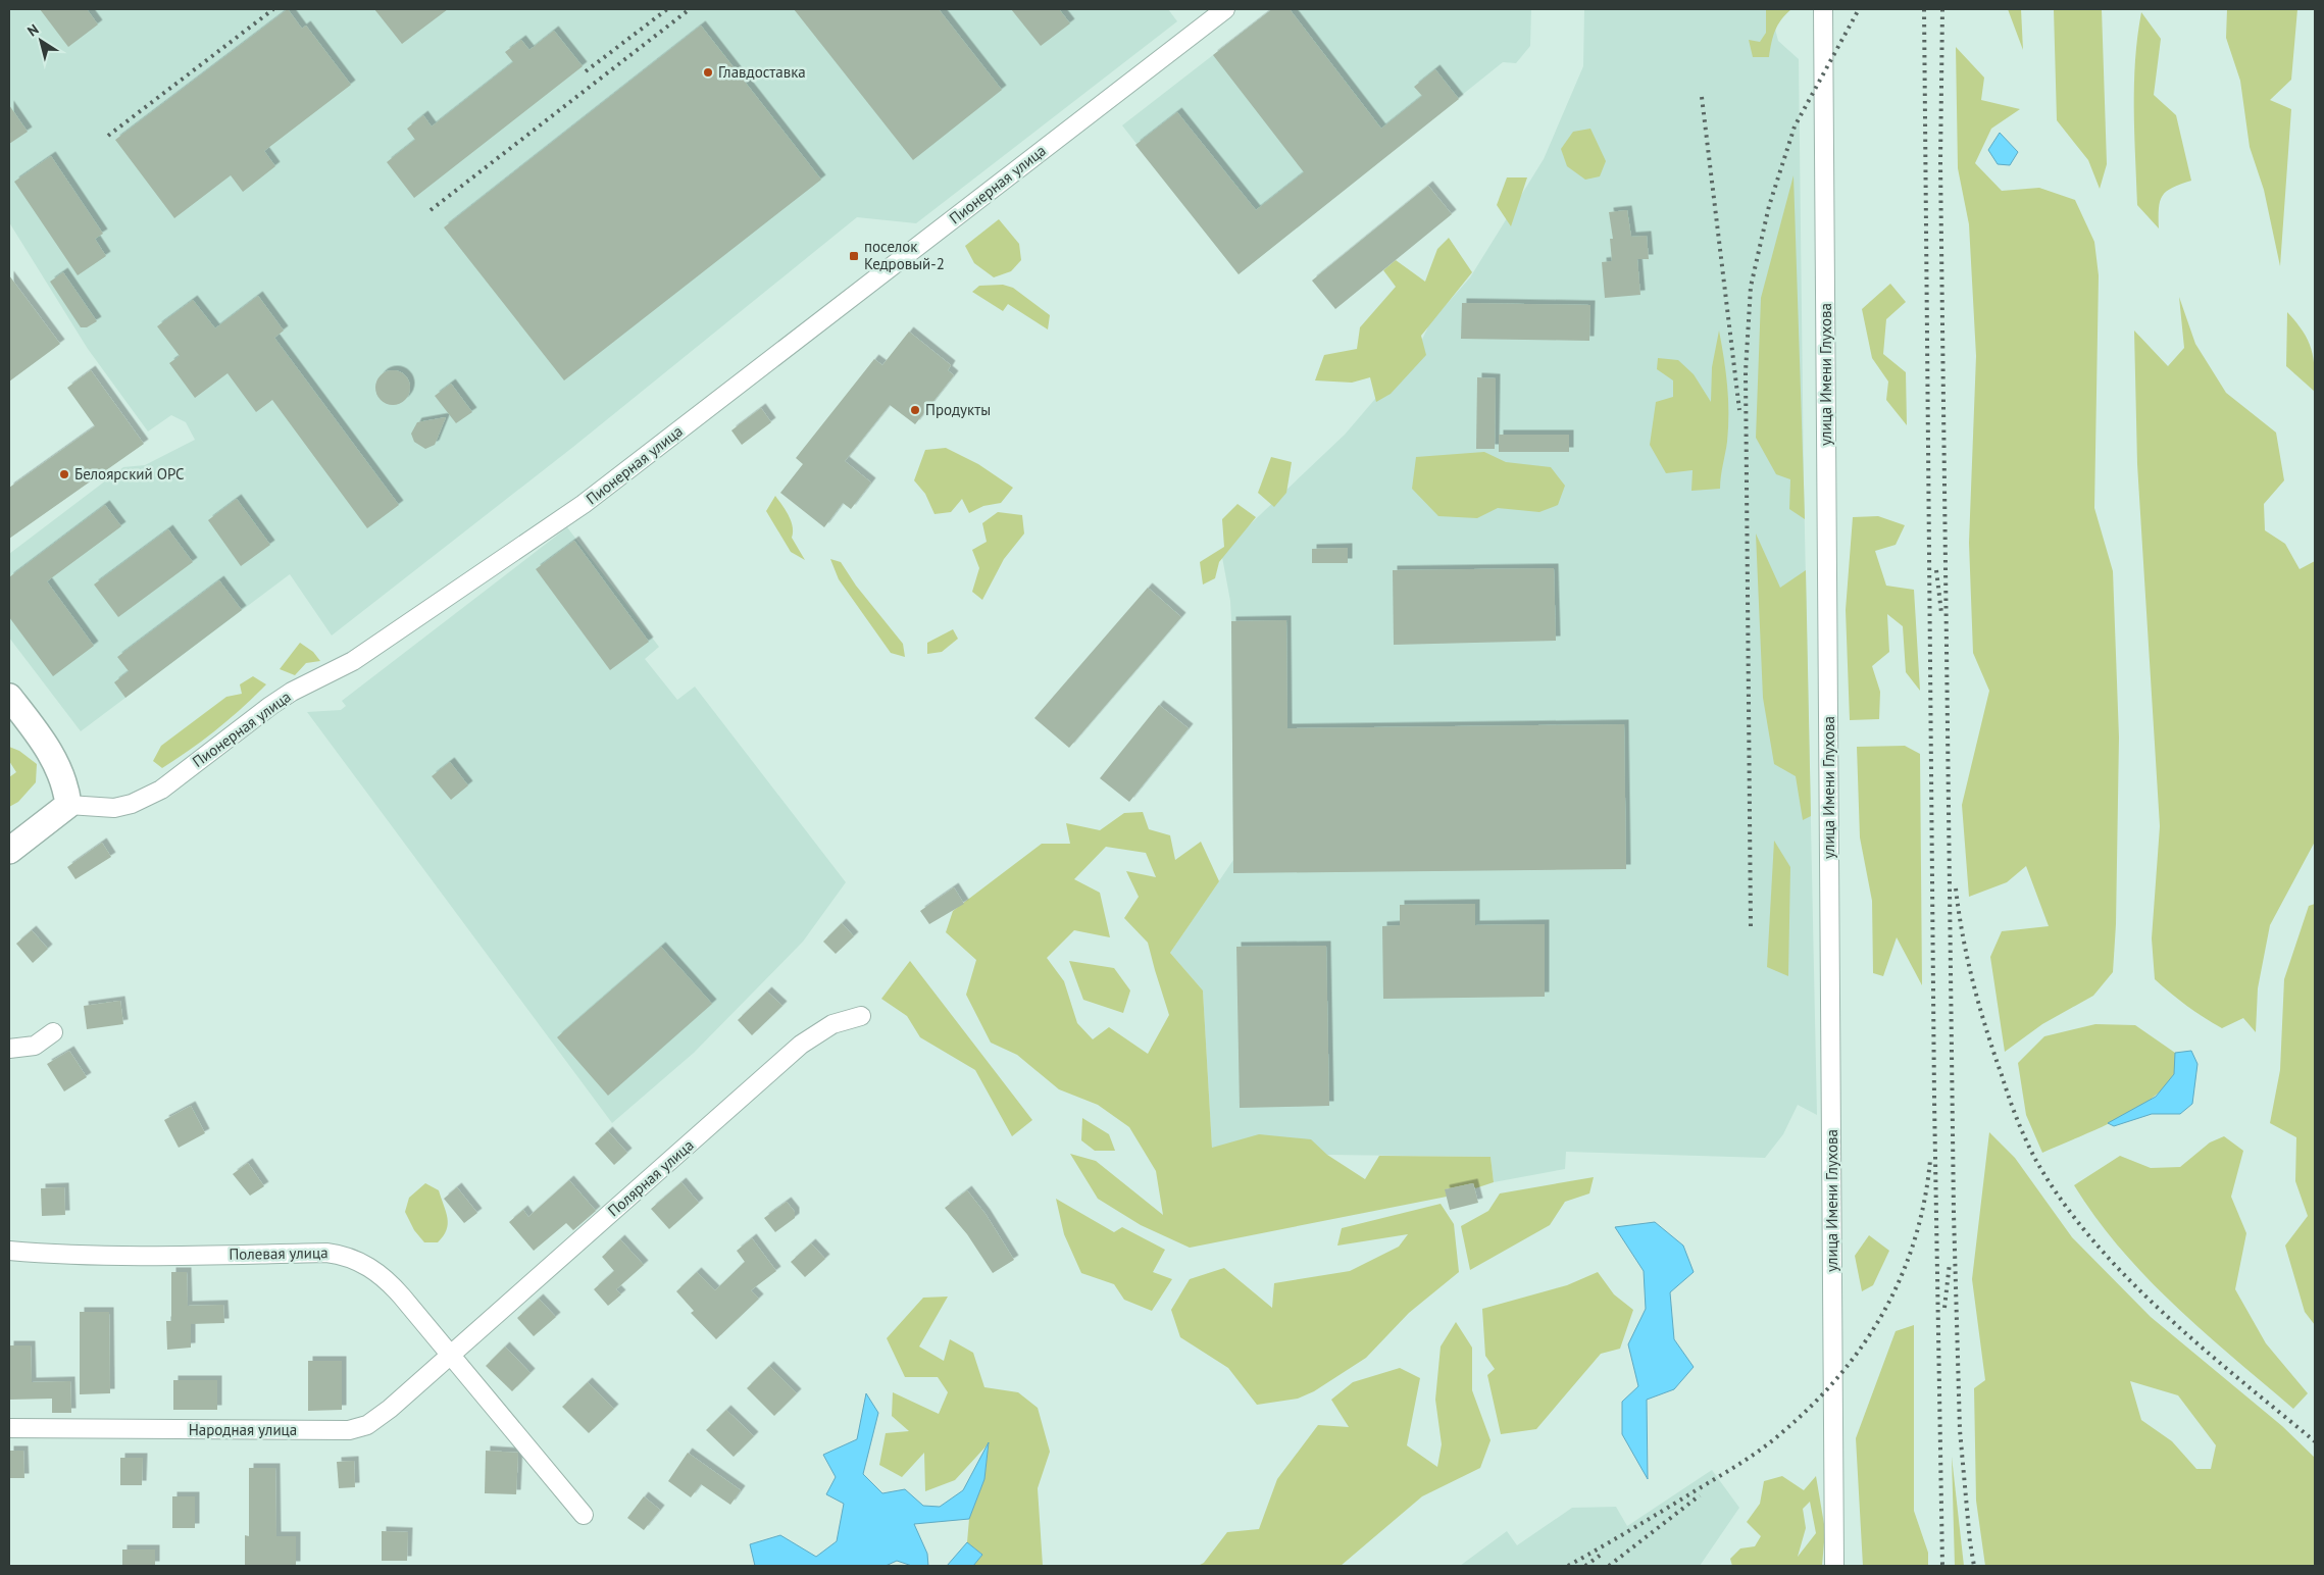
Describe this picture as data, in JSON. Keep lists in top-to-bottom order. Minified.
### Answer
{"streets":{"street":["Пионерная улица","улица Имени Глухова","Полярная улица","Полевая улица","Народная улица"]},"crossings":[["Полярная улица","Полевая улица"],["Полярная улица","Народная улица"],["Полевая улица","Народная улица"]],"places":{"other":["Главдоставка","Продукты","Белоярский ОРС"],"transit":["поселок Кедровый-2"]},"north":"top left"}
